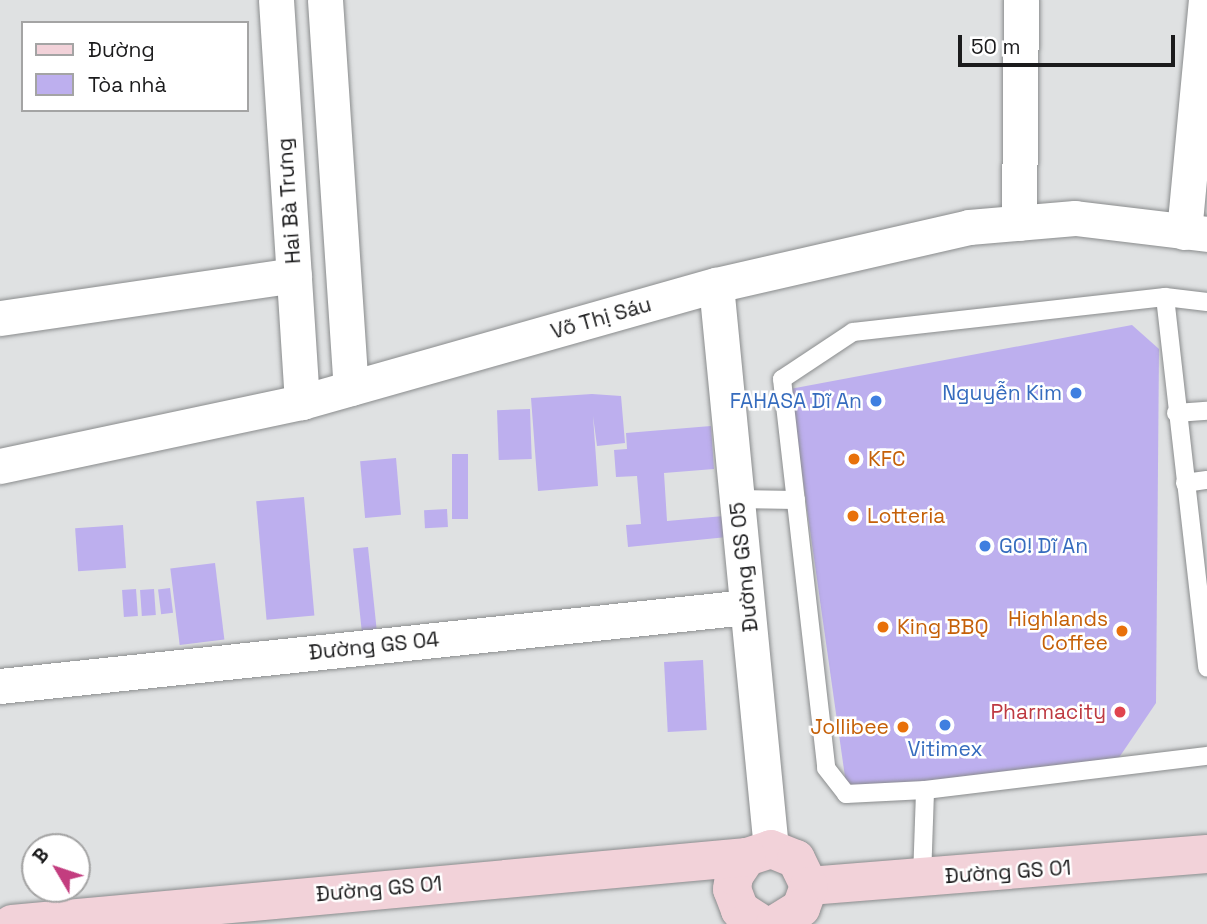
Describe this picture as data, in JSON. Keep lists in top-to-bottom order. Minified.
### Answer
{"streets":{"street":["Hai Bà Trưng","Võ Thị Sáu","Đường GS 05","Đường GS 04","Đường GS 01"]},"crossings":[["Hai Bà Trưng","Võ Thị Sáu"],["Võ Thị Sáu","Đường GS 05"],["Đường GS 05","Đường GS 04"],["Đường GS 05","Đường GS 01"]],"places":["Nguyễn Kim","FAHASA Dĩ An","KFC","Lotteria","GO! Dĩ An","King BBQ","Highlands Coffee","Pharmacity","Vitimex","Jollibee"],"legend":["Đường","Tòa nhà"],"scale_bar":"50 m","north":"top left"}
